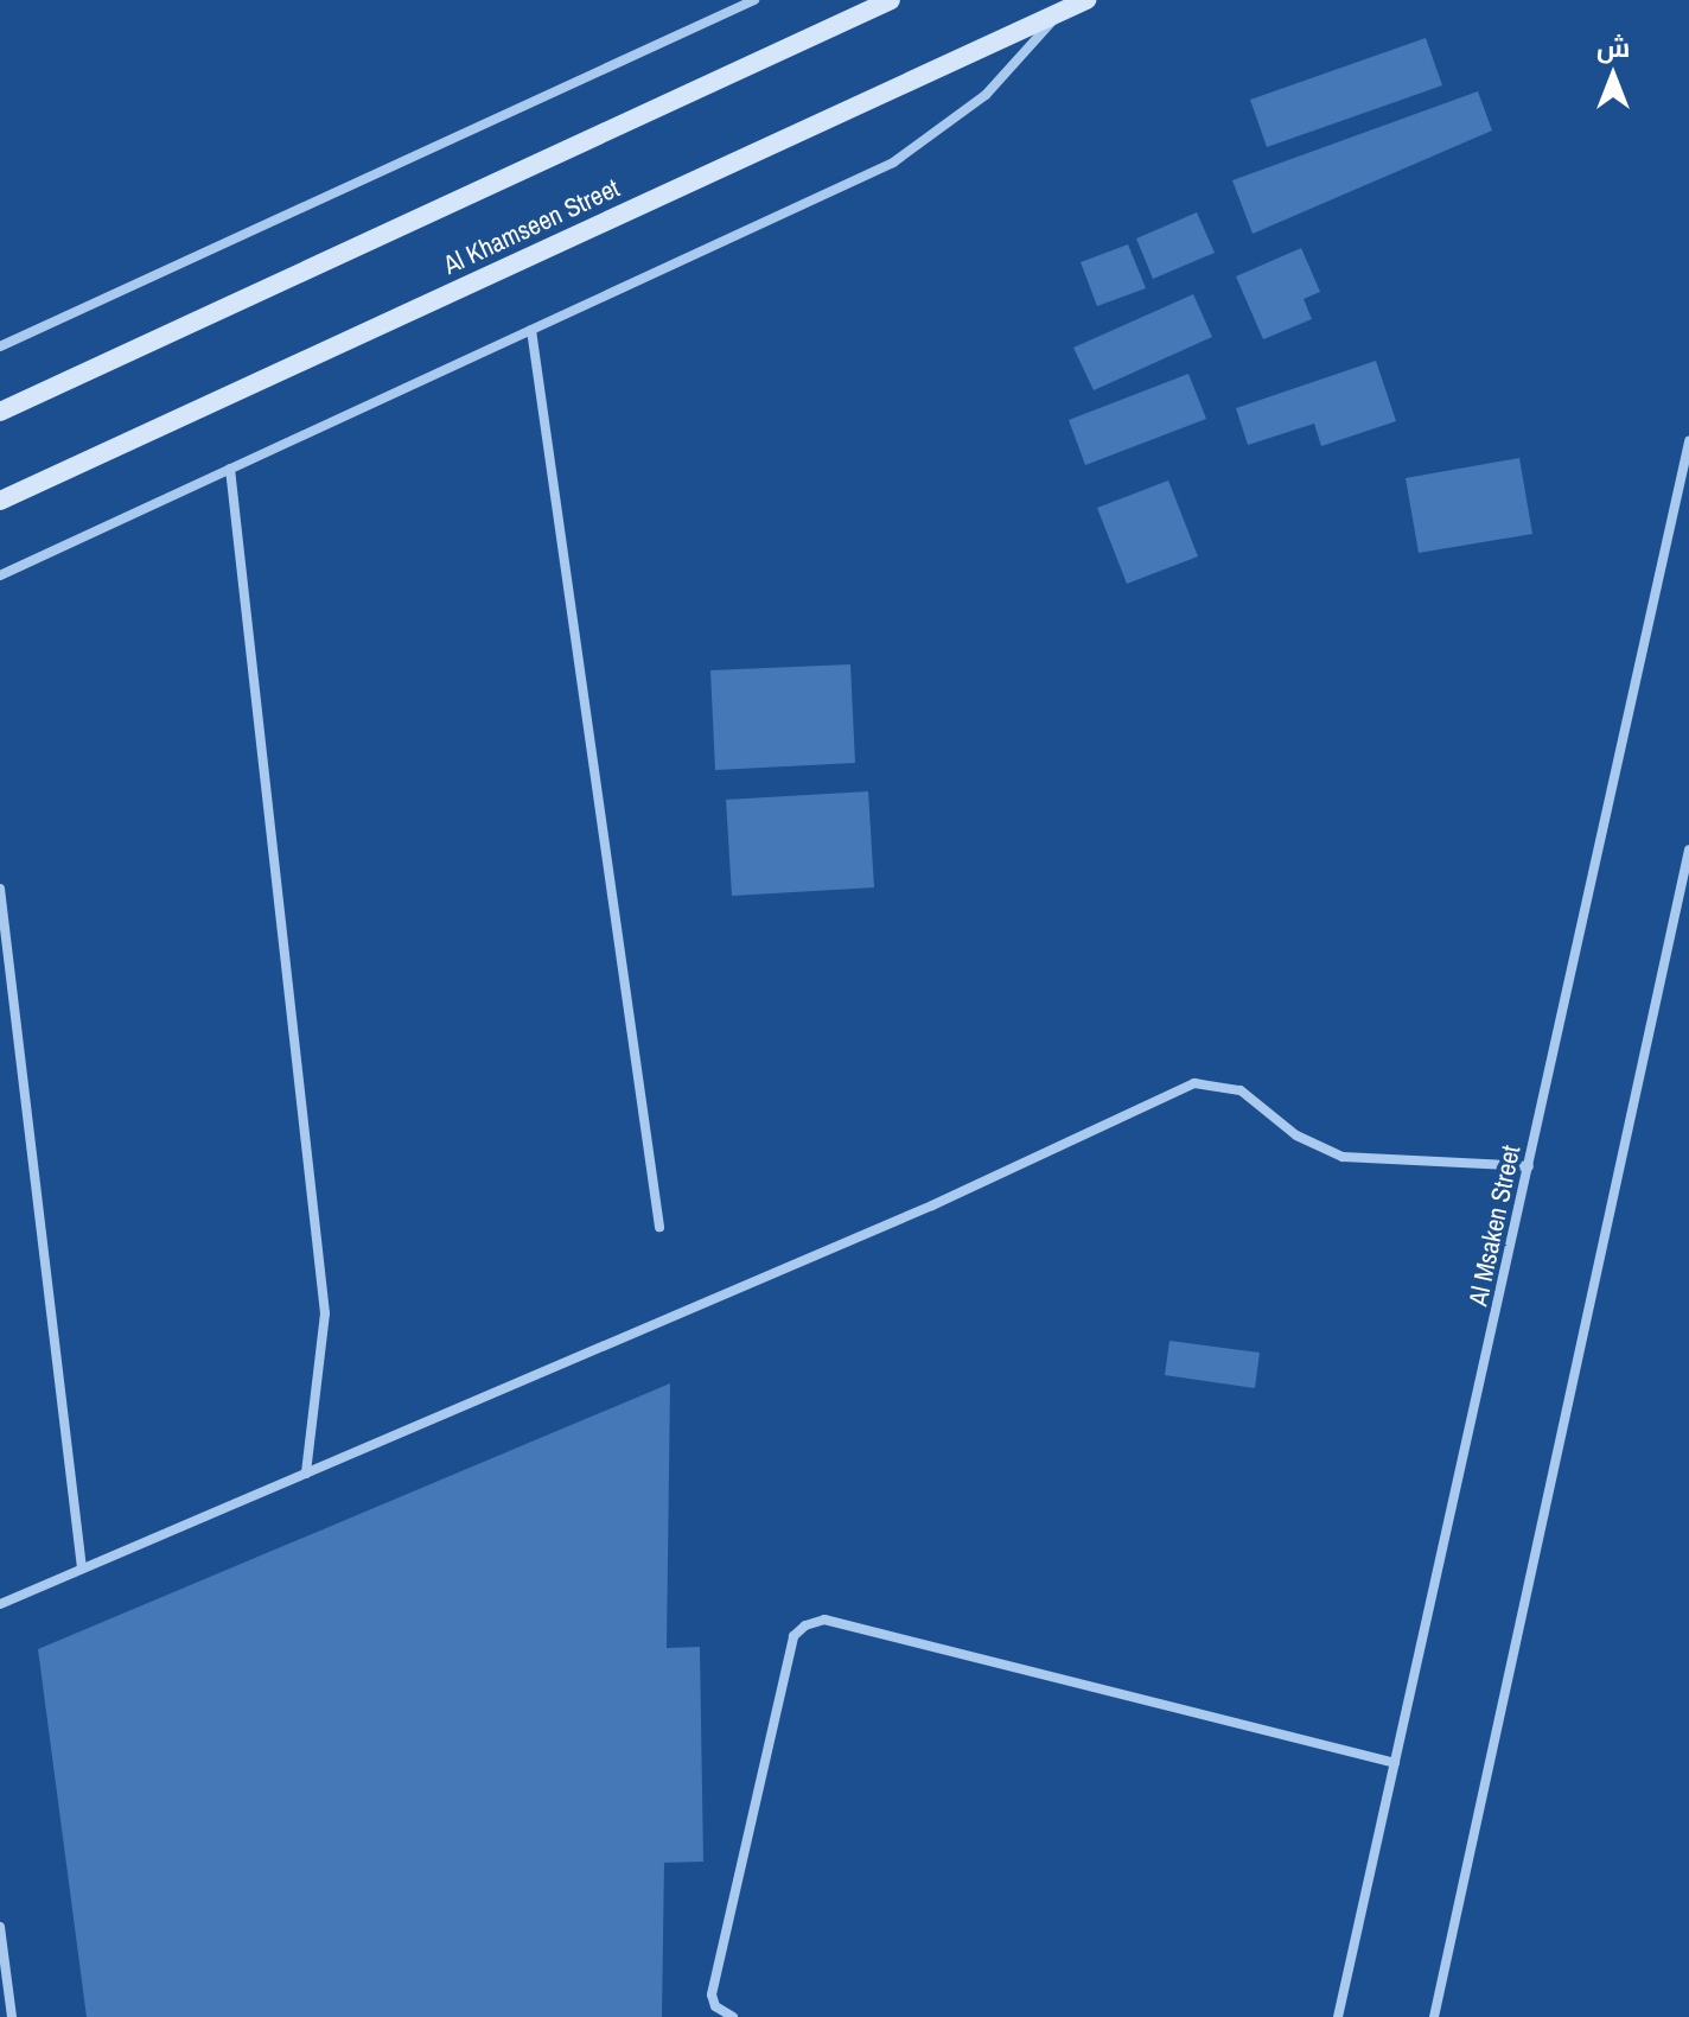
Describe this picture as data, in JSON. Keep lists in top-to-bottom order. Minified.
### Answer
{"streets":{"main road":["Al Khamseen Street"],"street":["Al Msaken Street"]},"north":"top"}
